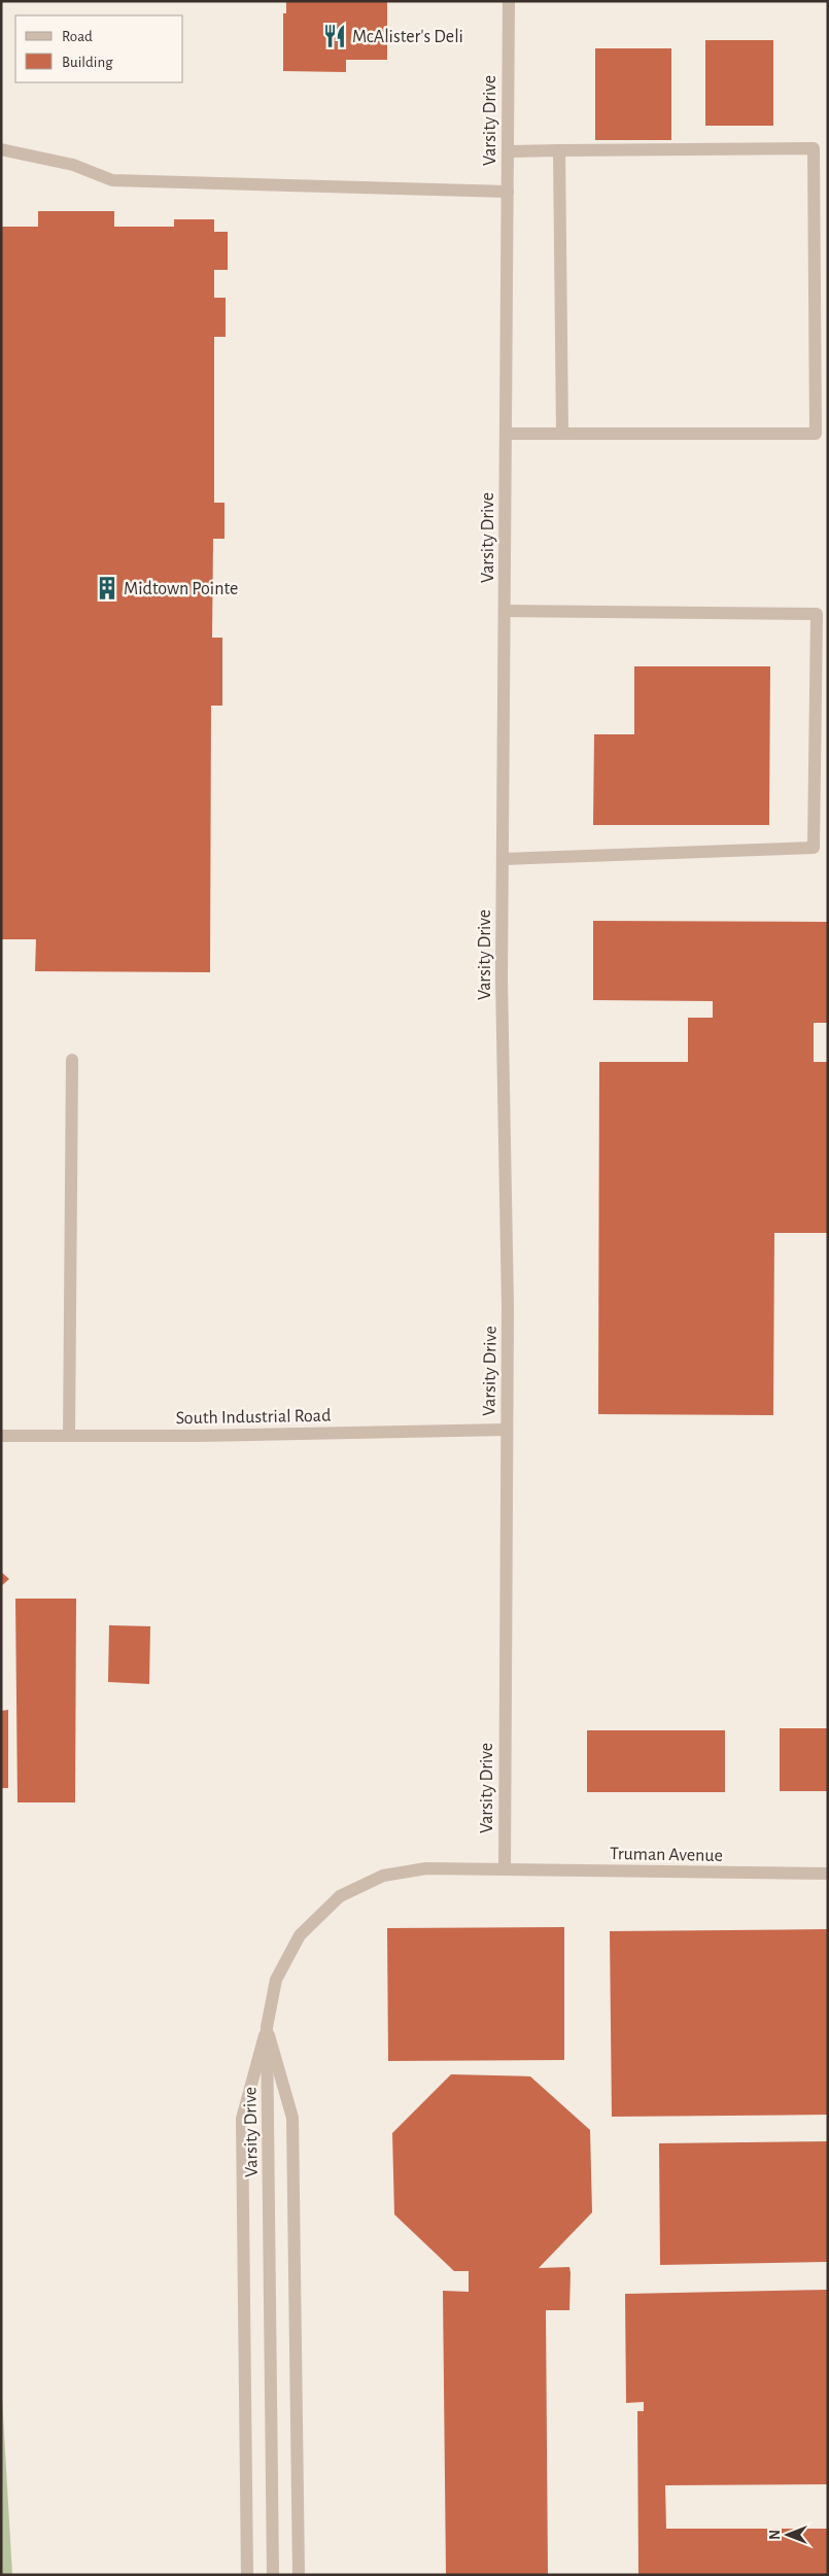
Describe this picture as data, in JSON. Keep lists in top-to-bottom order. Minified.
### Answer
{"streets":{"street":["Varsity Drive","South Industrial Road","Truman Avenue"]},"crossings":[["Varsity Drive","South Industrial Road"],["Varsity Drive","Truman Avenue"]],"places":{"restaurant":["McAlister's Deli"],"building":["Midtown Pointe"]},"legend":["Road","Building"],"north":"left"}
